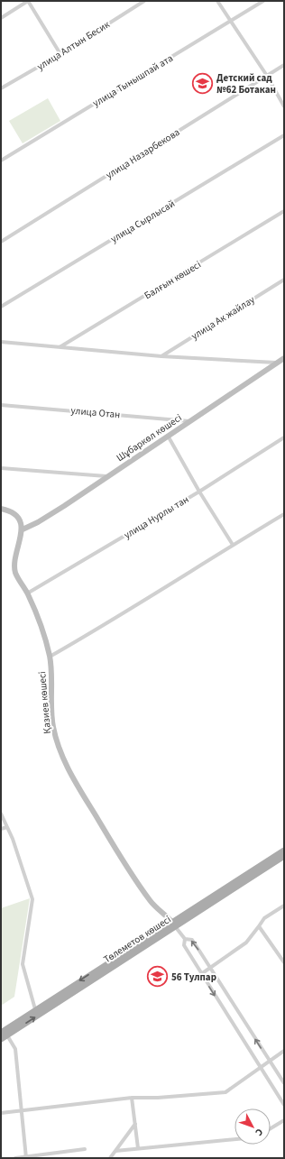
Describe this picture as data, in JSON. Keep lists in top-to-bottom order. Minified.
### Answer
{"streets":{"main road":["Төлеметов көшесі"],"street":["улица Алтын Бесик","улица Тынышпай ата","улица Назарбекова","улица Сырлысай","Балғын көшесі","улица Ак жайлау","улица Отан","Шұбаркөл көшесі","улица Нурлы тан","Қазиев көшесі"]},"crossings":[["улица Отан","Шұбаркөл көшесі"],["Шұбаркөл көшесі","Қазиев көшесі"],["улица Нурлы тан","Қазиев көшесі"],["Қазиев көшесі","Төлеметов көшесі"]],"places":{"school or university":["Детский сад №62 Ботакан","56 Тулпар"]},"north":"bottom right"}
